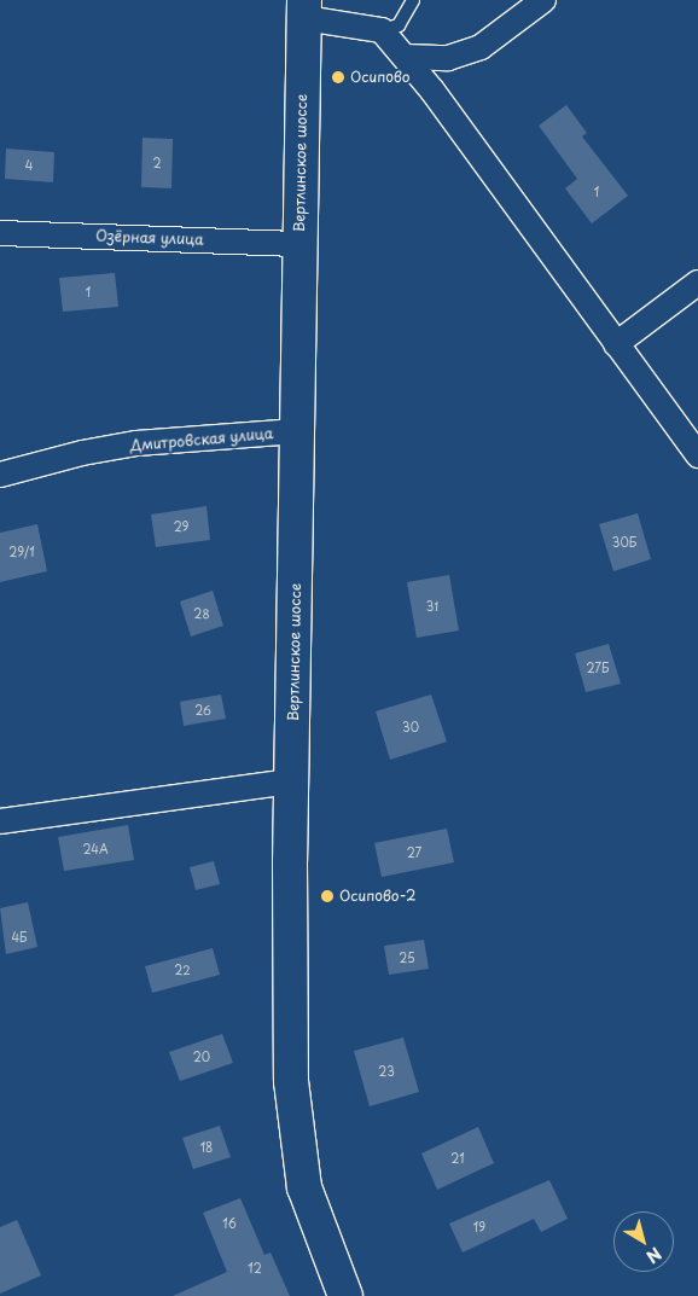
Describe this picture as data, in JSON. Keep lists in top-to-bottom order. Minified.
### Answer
{"streets":{"main road":["Вертлинское шоссе"],"street":["Озёрная улица","Дмитровская улица"]},"crossings":[["Вертлинское шоссе","Озёрная улица"],["Вертлинское шоссе","Дмитровская улица"]],"places":["Осипово","Осипово-2"],"house_numbers":["2","4","1","1","29","30Б","29/1","31","28","27Б","26","30","24А","27","4Б","25","22","20","23","18","21","16","19","12"],"north":"bottom right"}
